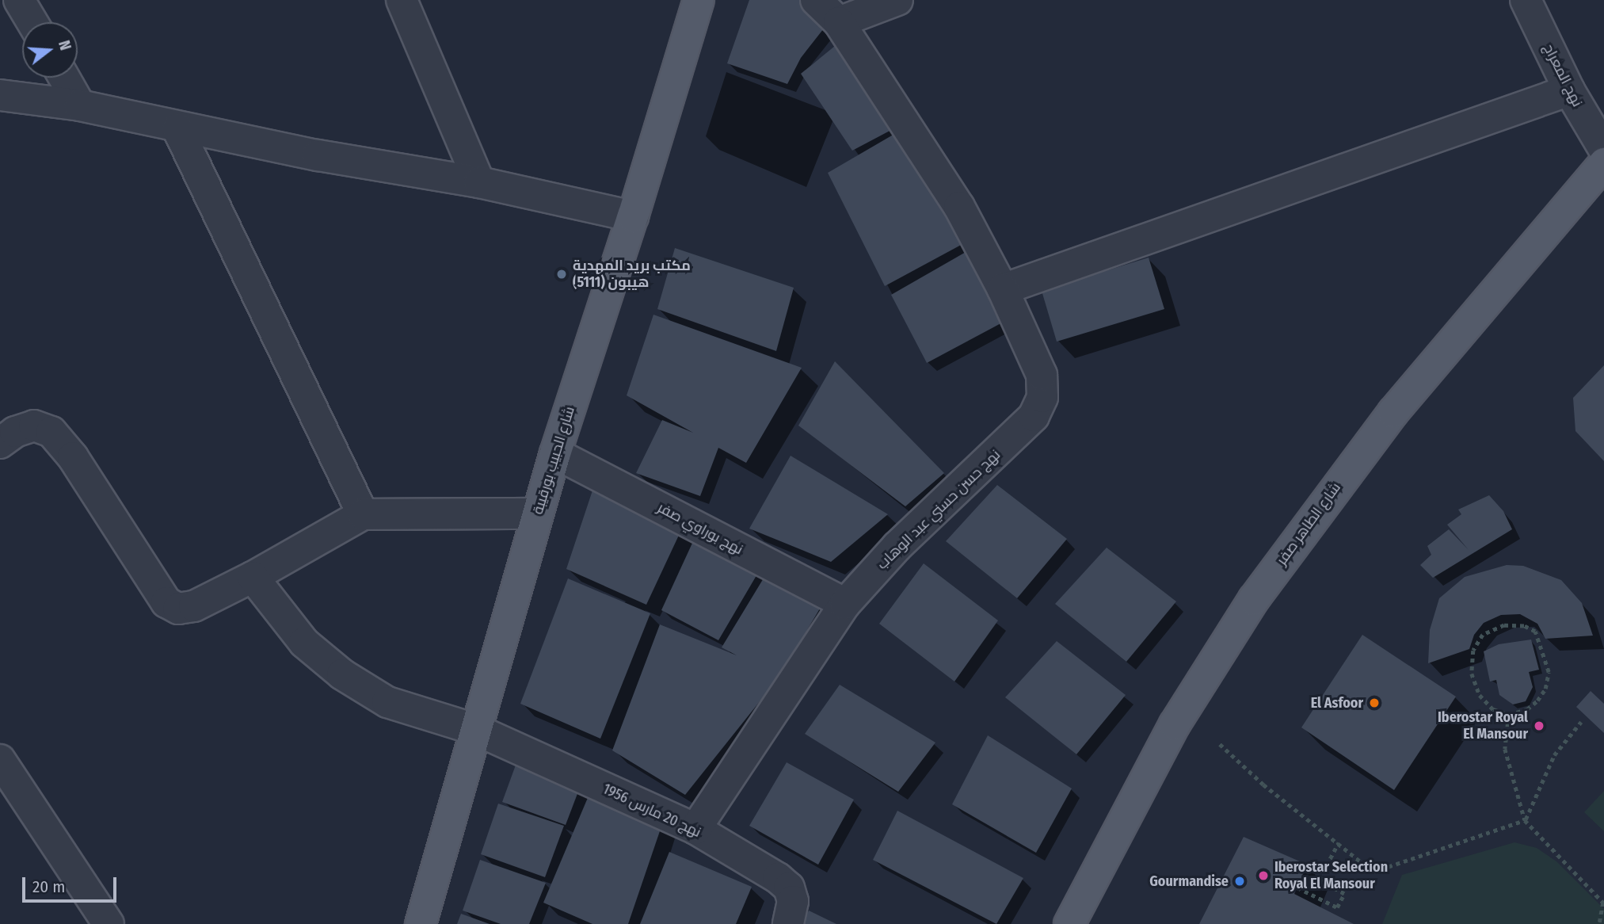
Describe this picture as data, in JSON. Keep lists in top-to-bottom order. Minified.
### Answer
{"streets":{"main road":["شارع الحبيب بورقيبة","شارع الطاهر صفر"],"street":["نهج المعراج","نهج حسن حسني عبد الوهاب","نهج بوراوي صفر","نهج 20 مارس 1956"]},"crossings":[["شارع الحبيب بورقيبة","نهج بوراوي صفر"],["شارع الحبيب بورقيبة","نهج 20 مارس 1956"],["نهج حسن حسني عبد الوهاب","نهج بوراوي صفر"],["نهج حسن حسني عبد الوهاب","نهج 20 مارس 1956"]],"places":["مكتب بريد المهدية هيبون (5111)","El Asfoor","Iberostar Royal El Mansour","Iberostar Selection Royal El Mansour","Gourmandise"],"scale_bar":"20 m","north":"right"}
